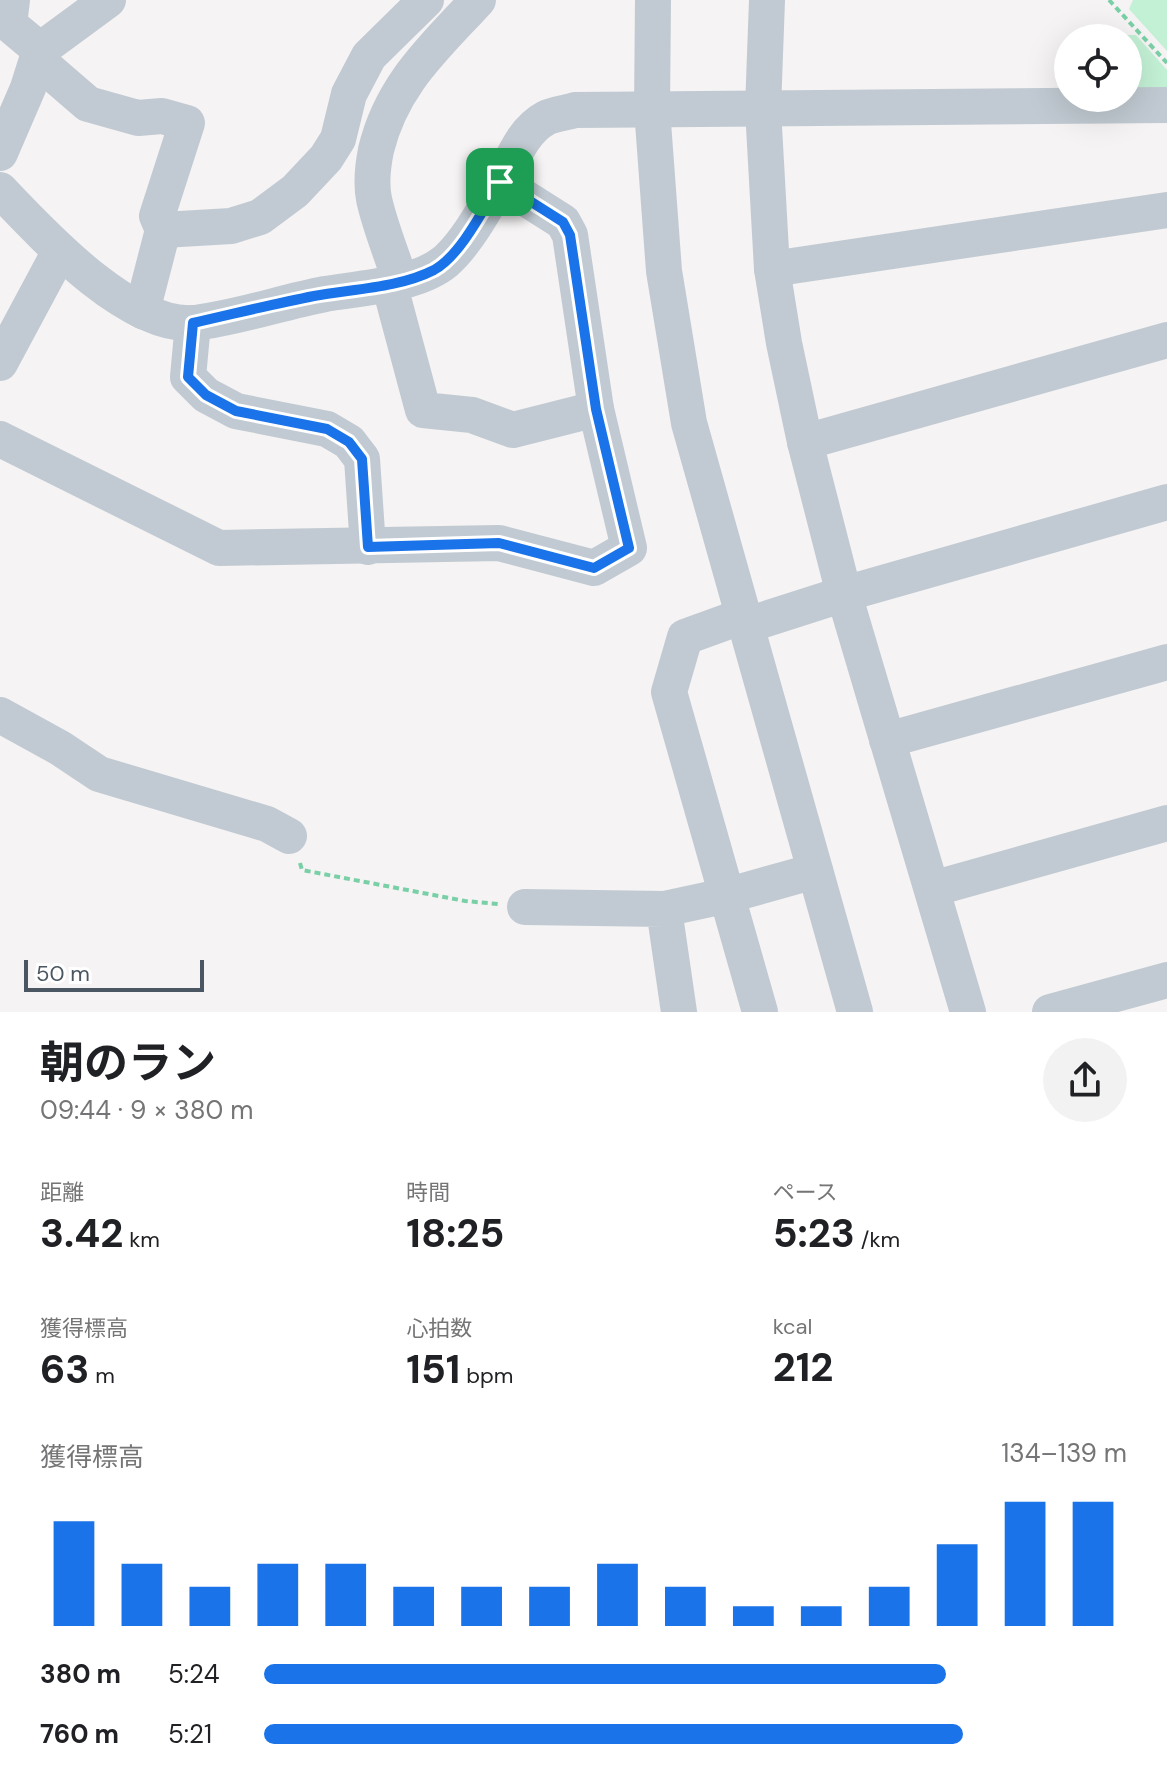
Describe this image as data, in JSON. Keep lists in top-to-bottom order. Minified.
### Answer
{"scale_bar":"50 m","page":{"scale":"50 m","heading":["朝のラン","09:44 · 9 × 380 m"],"stats":[["距離","3.42 km"],["時間","18:25"],["ペース","5:23 /km"],["獲得標高","63 m"],["心拍数","151 bpm"],["kcal","212"]],"chart":["獲得標高","134–139 m"],"list":[{"name":"380 m","note":"5:24"},{"name":"760 m","note":"5:21"}]}}
